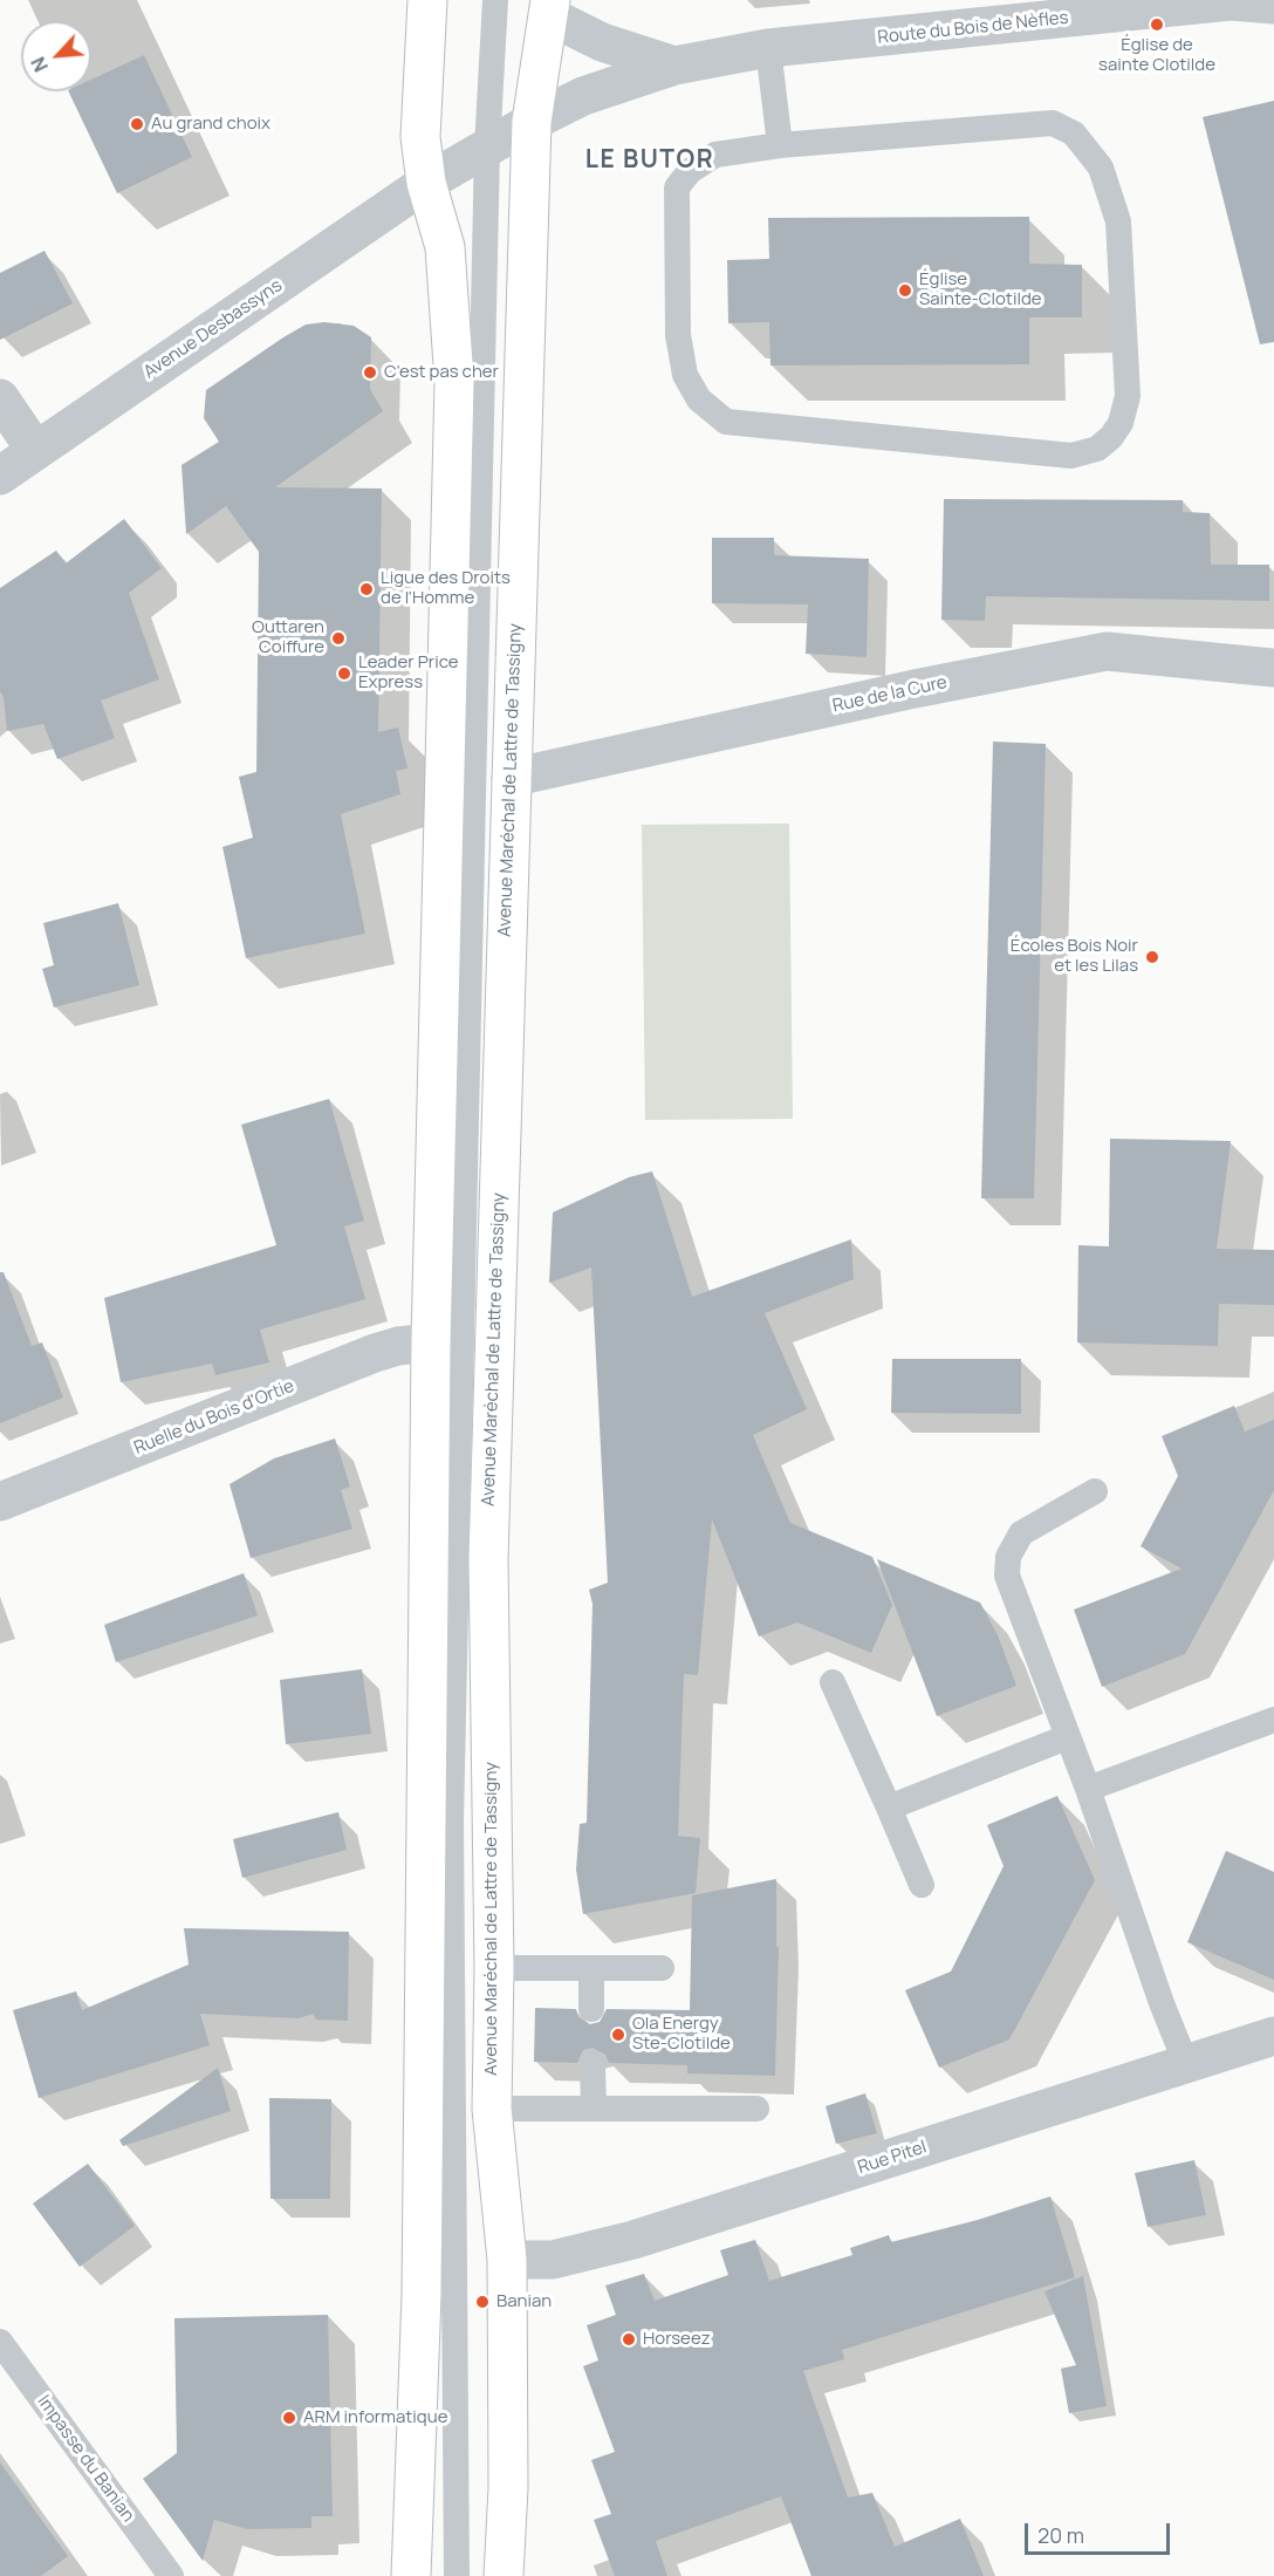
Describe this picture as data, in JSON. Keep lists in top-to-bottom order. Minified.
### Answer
{"streets":{"main road":["Avenue Maréchal de Lattre de Tassigny"],"street":["Route du Bois de Nèfles","Avenue Desbassyns","Rue de la Cure","Ruelle du Bois d'Ortie","Rue Pitel"],"lane":["Impasse du Banian"]},"crossings":[["Route du Bois de Nèfles","Avenue Desbassyns"],["Route du Bois de Nèfles","Avenue Maréchal de Lattre de Tassigny"],["Rue de la Cure","Avenue Maréchal de Lattre de Tassigny"],["Avenue Maréchal de Lattre de Tassigny","Rue Pitel"]],"districts":["LE BUTOR"],"places":["Église de sainte Clotilde","Au grand choix","Église Sainte-Clotilde","C'est pas cher","Ligue des Droits de l'Homme","Outtaren Coiffure","Leader Price Express","Écoles Bois Noir et les Lilas","Ola Energy Ste-Clotilde","Banian","Horseez","ARM informatique"],"scale_bar":"20 m","north":"bottom left"}
